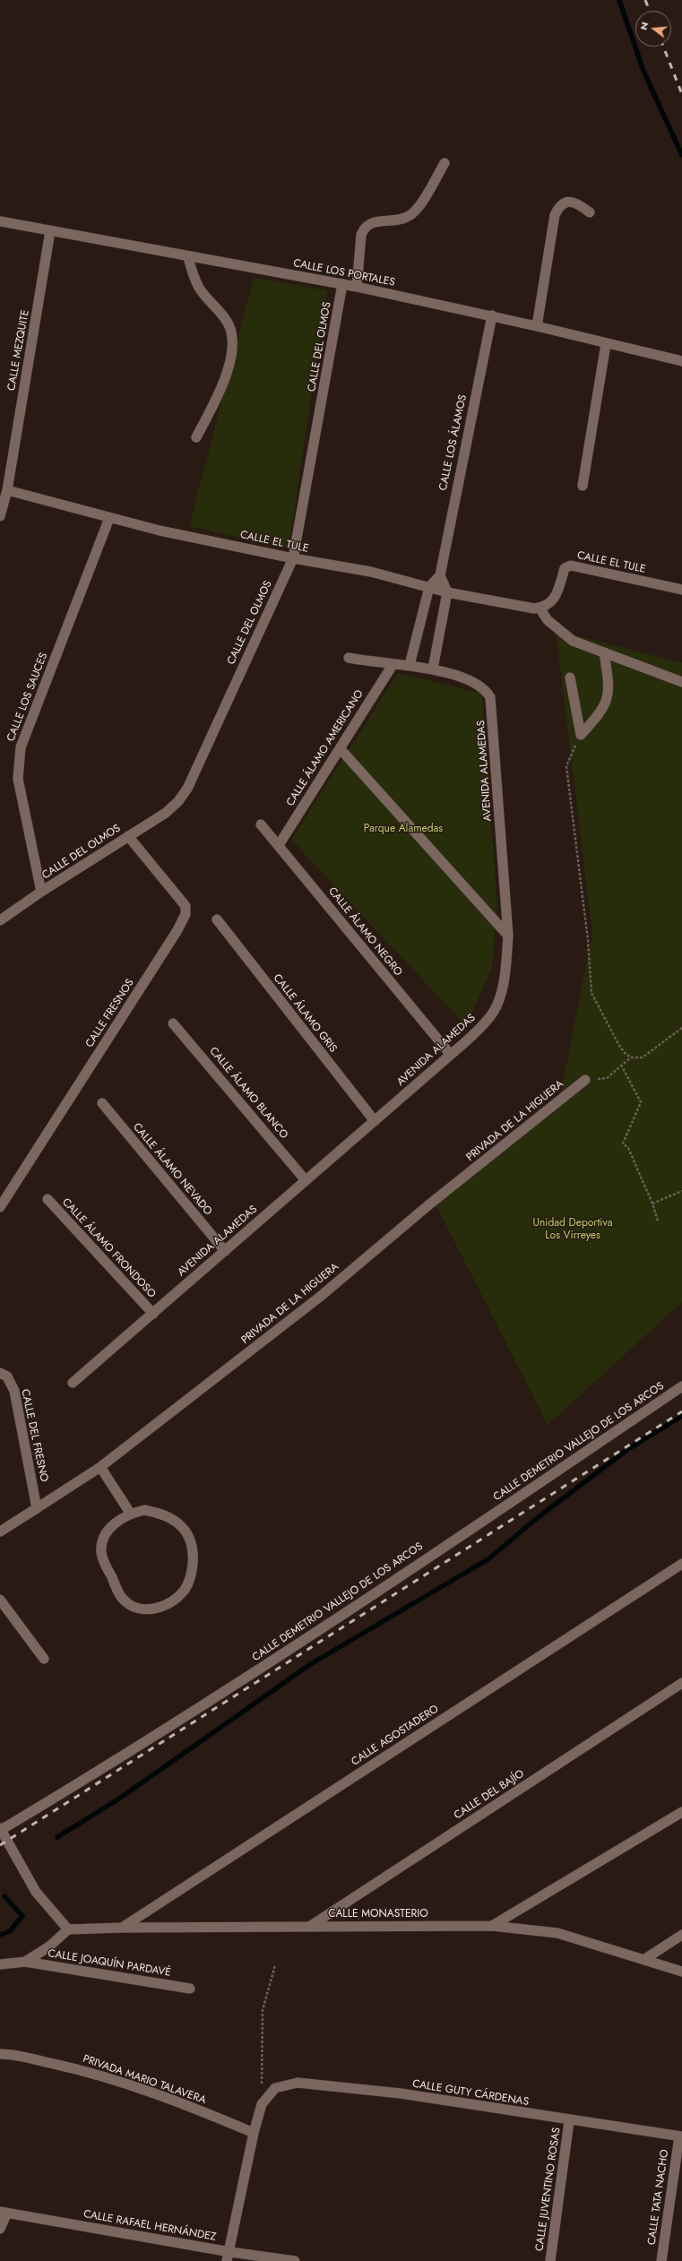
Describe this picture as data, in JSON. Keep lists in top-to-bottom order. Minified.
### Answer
{"streets":{"street":["CALLE LOS PORTALES","CALLE DEL OLMOS","CALLE MEZQUITE","CALLE LOS ÁLAMOS","CALLE EL TULE","CALLE LOS SAUCES","CALLE ÁLAMO AMERICANO","AVENIDA ALAMEDAS","CALLE ÁLAMO NEGRO","CALLE FRESNOS","CALLE ÁLAMO GRIS","CALLE ÁLAMO BLANCO","PRIVADA DE LA HIGUERA","CALLE ÁLAMO NEVADO","CALLE ÁLAMO FRONDOSO","CALLE DEL FRESNO","CALLE DEMETRIO VALLEJO DE LOS ARCOS","CALLE AGOSTADERO","CALLE DEL BAJÍO","CALLE MONASTERIO","CALLE JOAQUÍN PARDAVÉ","PRIVADA MARIO TALAVERA","CALLE GUTY CÁRDENAS","CALLE JUVENTINO ROSAS","CALLE TATA NACHO","CALLE RAFAEL HERNÁNDEZ"]},"crossings":[["CALLE LOS PORTALES","CALLE DEL OLMOS"],["CALLE LOS PORTALES","CALLE MEZQUITE"],["CALLE LOS PORTALES","CALLE LOS ÁLAMOS"],["CALLE DEL OLMOS","CALLE EL TULE"],["CALLE DEL OLMOS","CALLE LOS SAUCES"],["CALLE DEL OLMOS","CALLE FRESNOS"],["CALLE MEZQUITE","CALLE EL TULE"],["CALLE EL TULE","CALLE LOS SAUCES"],["CALLE ÁLAMO AMERICANO","AVENIDA ALAMEDAS"],["CALLE ÁLAMO AMERICANO","CALLE ÁLAMO NEGRO"],["AVENIDA ALAMEDAS","CALLE ÁLAMO NEGRO"],["AVENIDA ALAMEDAS","CALLE ÁLAMO GRIS"],["AVENIDA ALAMEDAS","CALLE ÁLAMO BLANCO"],["AVENIDA ALAMEDAS","CALLE ÁLAMO NEVADO"],["AVENIDA ALAMEDAS","CALLE ÁLAMO FRONDOSO"],["PRIVADA DE LA HIGUERA","CALLE DEL FRESNO"],["CALLE AGOSTADERO","CALLE MONASTERIO"],["CALLE DEL BAJÍO","CALLE MONASTERIO"],["PRIVADA MARIO TALAVERA","CALLE GUTY CÁRDENAS"],["CALLE GUTY CÁRDENAS","CALLE JUVENTINO ROSAS"],["CALLE GUTY CÁRDENAS","CALLE TATA NACHO"],["CALLE GUTY CÁRDENAS","CALLE RAFAEL HERNÁNDEZ"]],"parks":["Parque Alamedas","Unidad Deportiva Los Virreyes"],"north":"left"}
